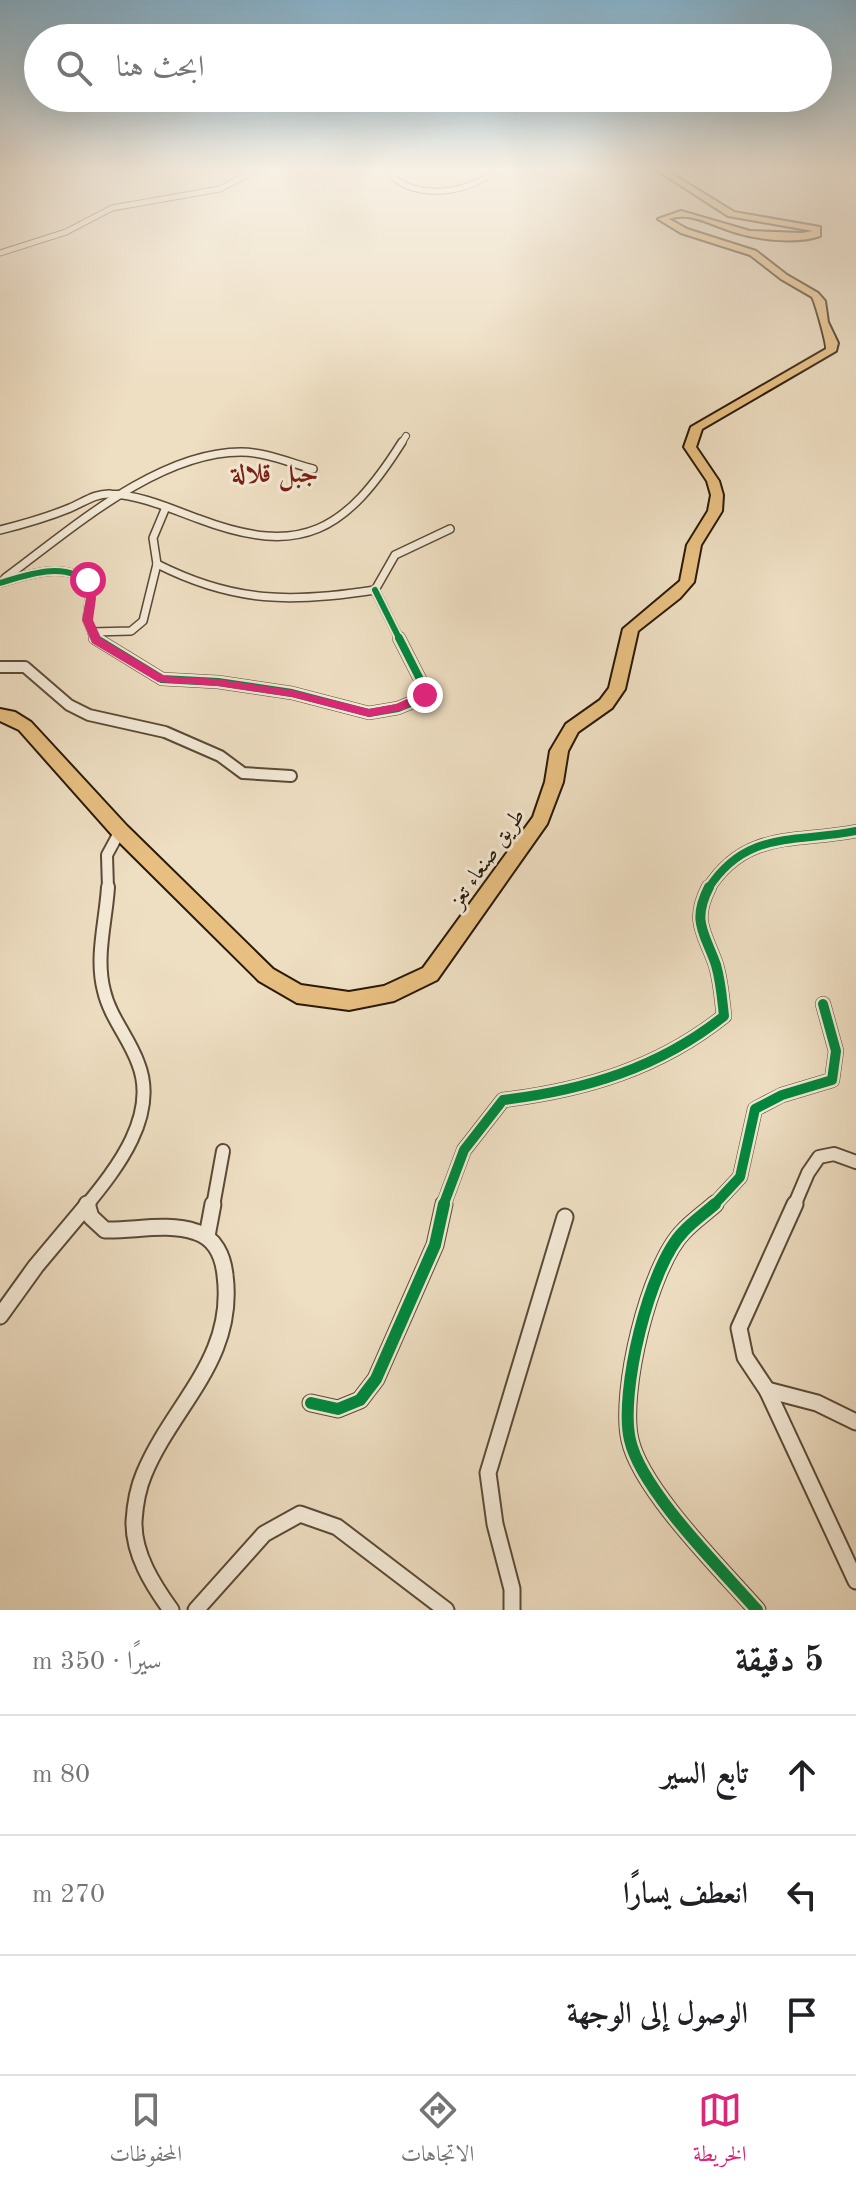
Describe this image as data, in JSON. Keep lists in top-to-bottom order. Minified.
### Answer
{"streets":{"highway":["طريق صنعاء تعز"]},"districts":["جبل قلالة"],"page":{"search":"ابحث هنا","heading":["5 دقيقة","سيرًا · 350 m"],"list":[["تابع السير","80 m"],["انعطف يسارًا","270 m"],"الوصول إلى الوجهة"],"nav":["الخريطة","الاتجاهات","المحفوظات"]}}
